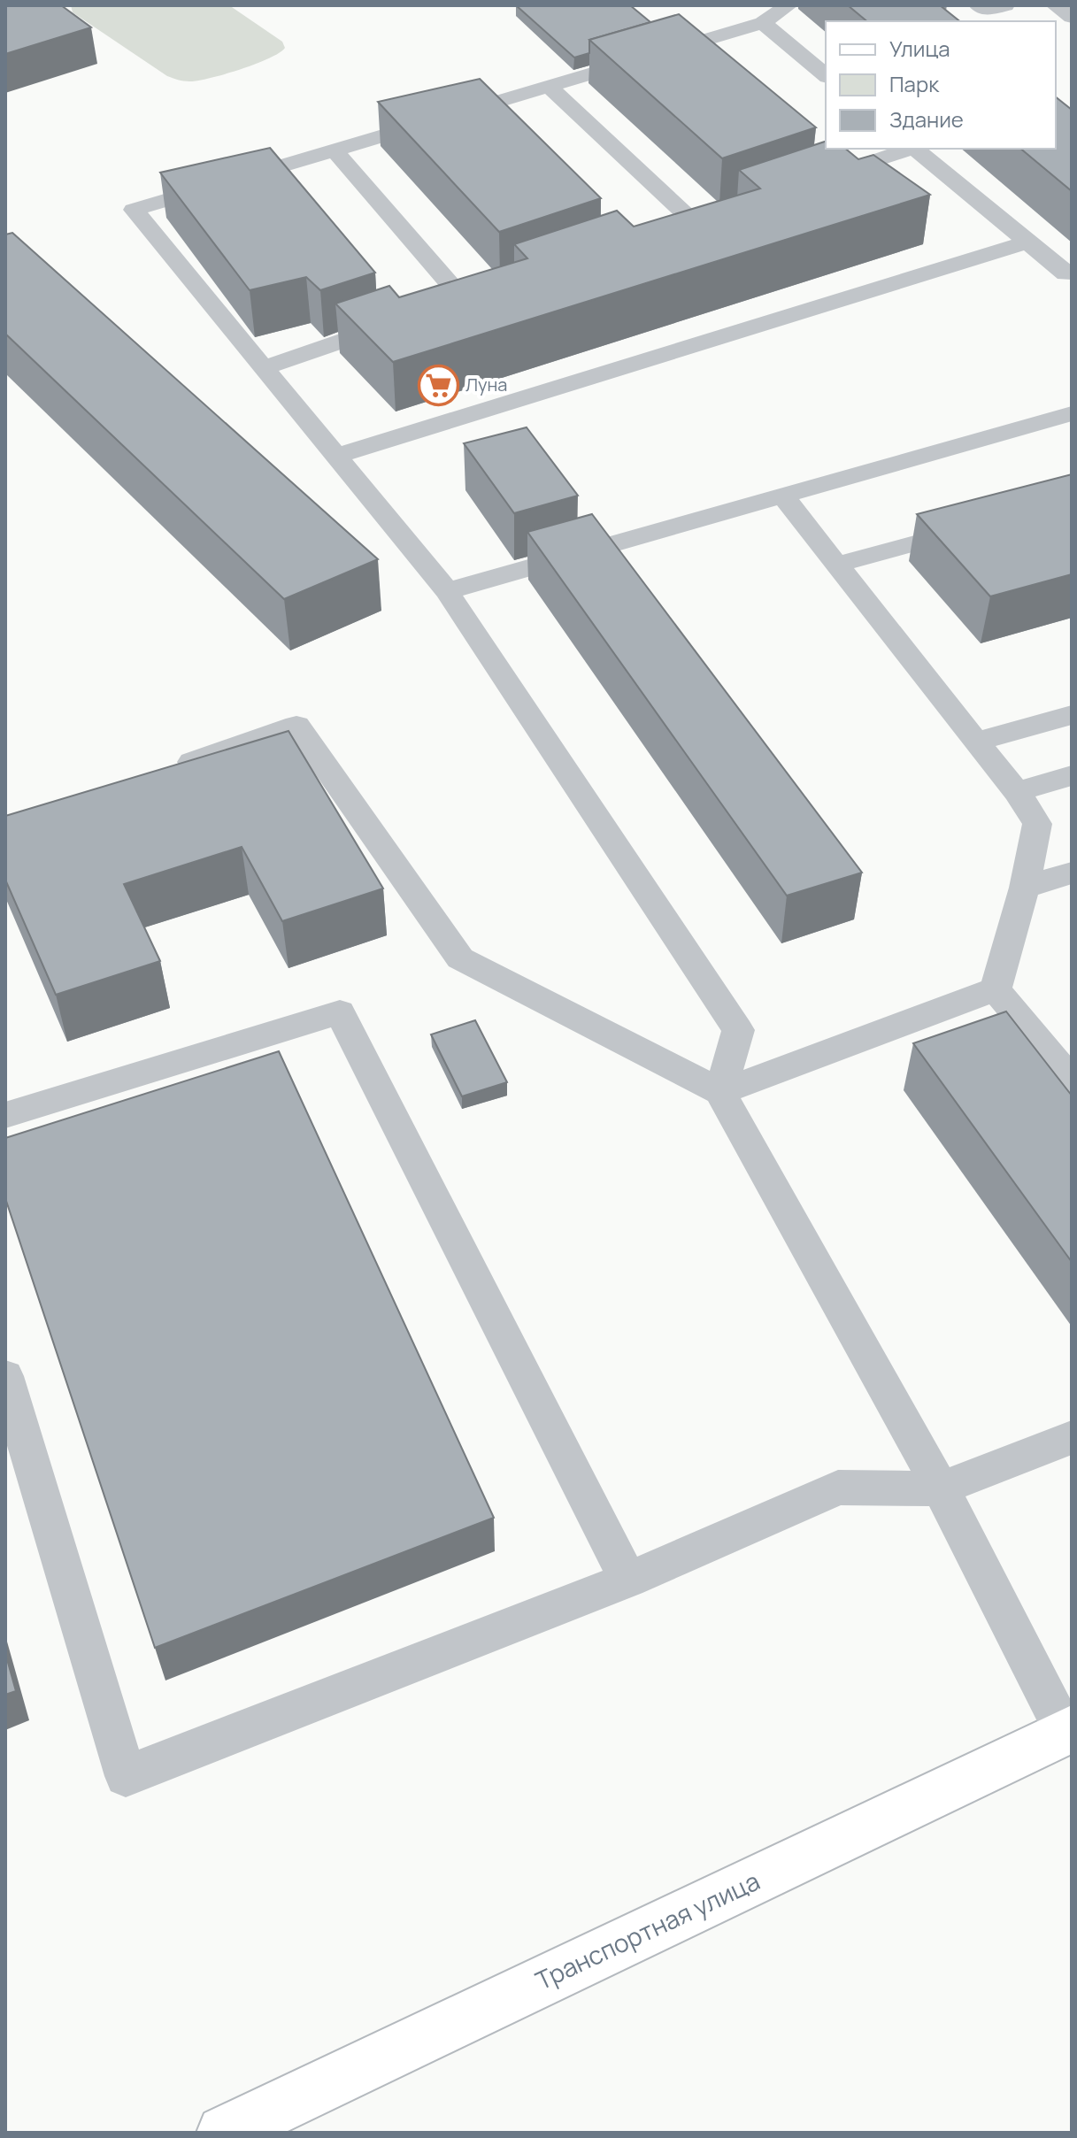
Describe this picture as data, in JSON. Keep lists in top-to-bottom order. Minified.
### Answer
{"streets":{"main road":["Транспортная улица"]},"places":{"supermarket":["Луна"]},"legend":["Улица","Парк","Здание"]}
